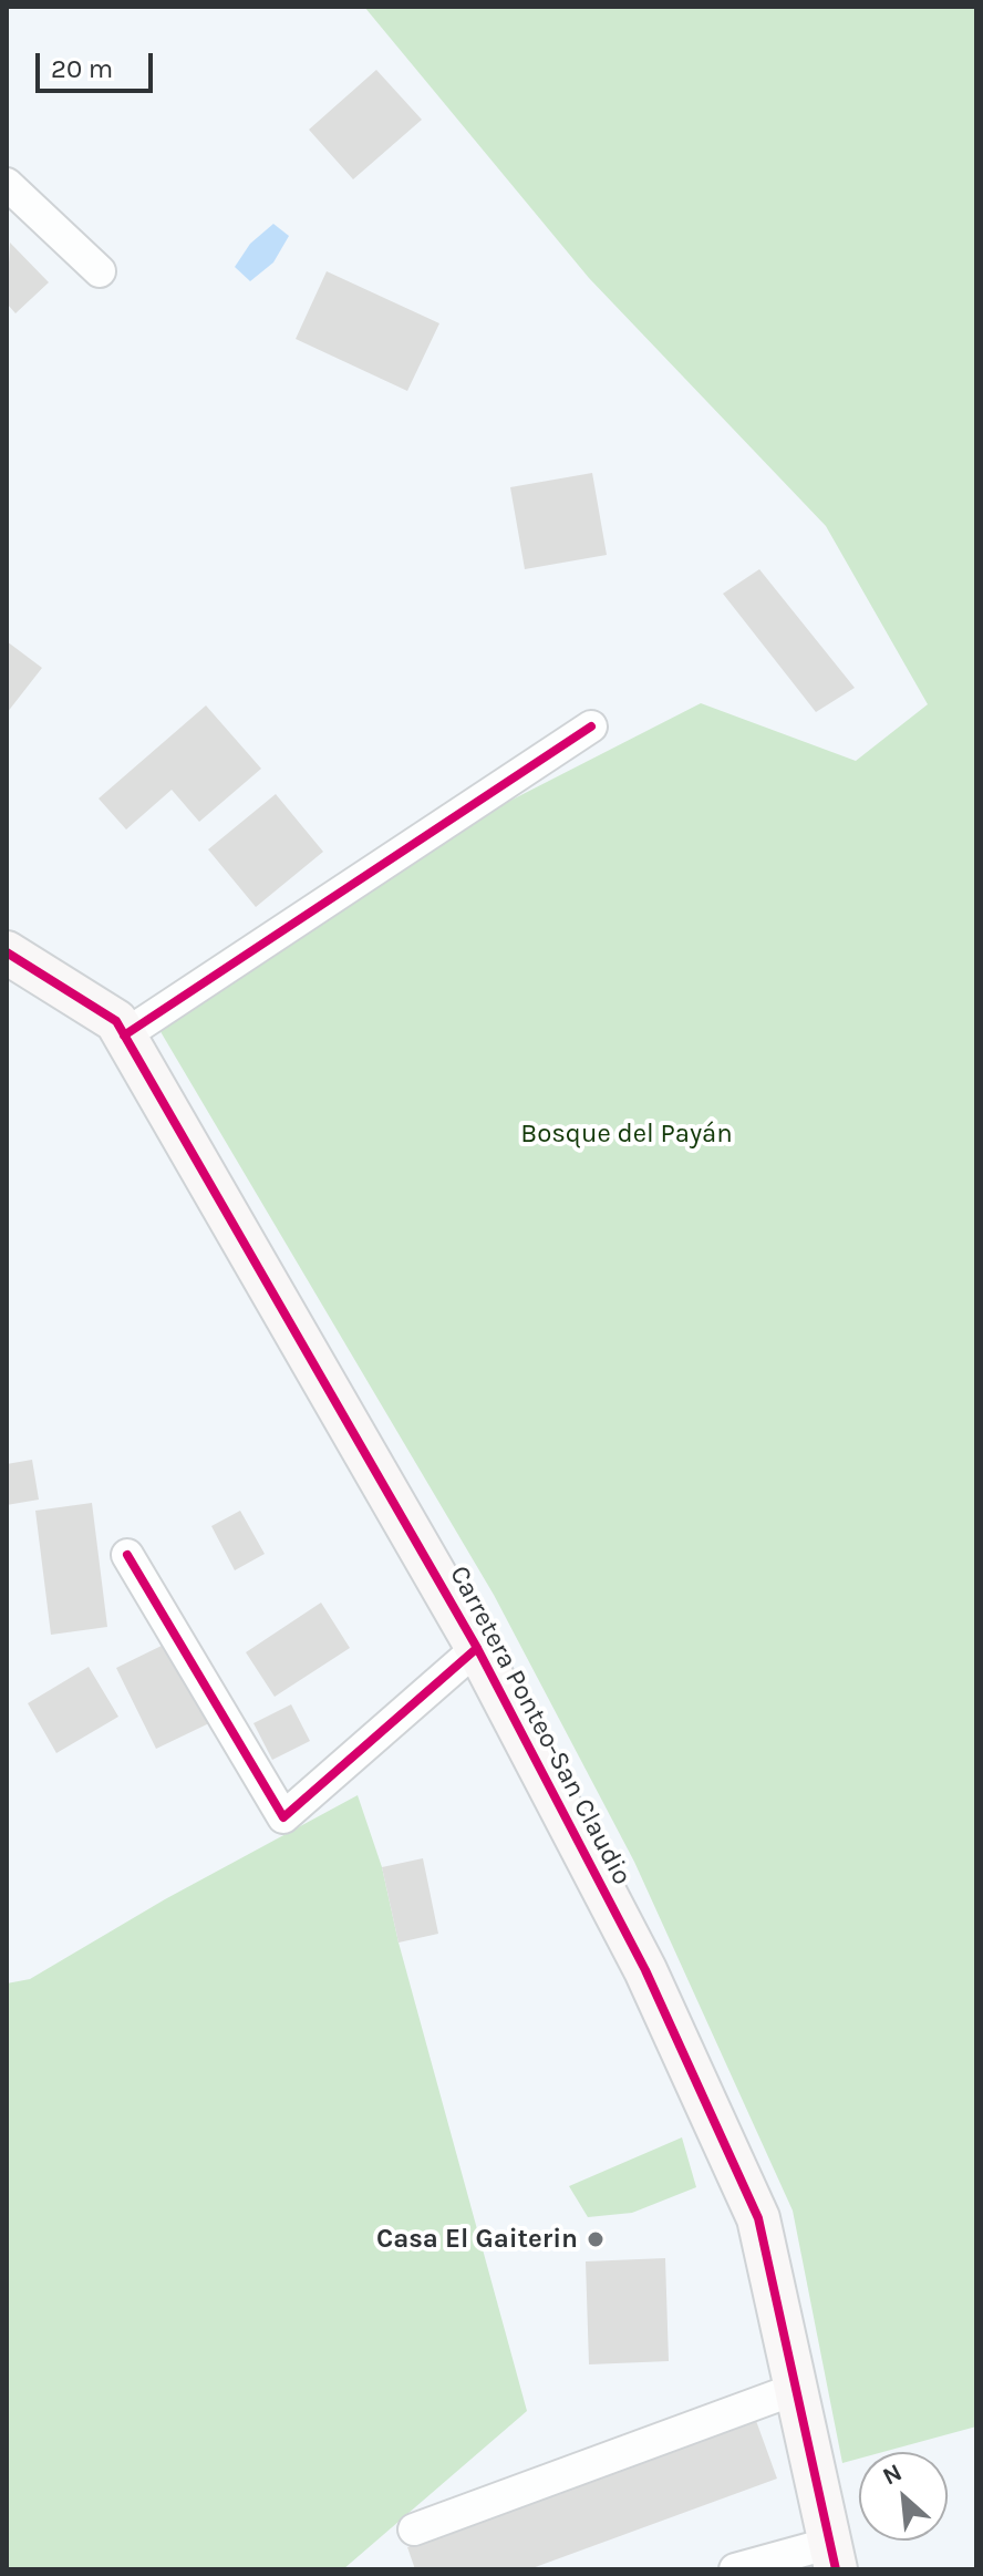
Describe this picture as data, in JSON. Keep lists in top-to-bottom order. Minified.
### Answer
{"streets":{"street":["Carretera Ponteo-San Claudio"]},"parks":["Bosque del Payán"],"places":["Casa El Gaiterin"],"scale_bar":"20 m","north":"top left"}
